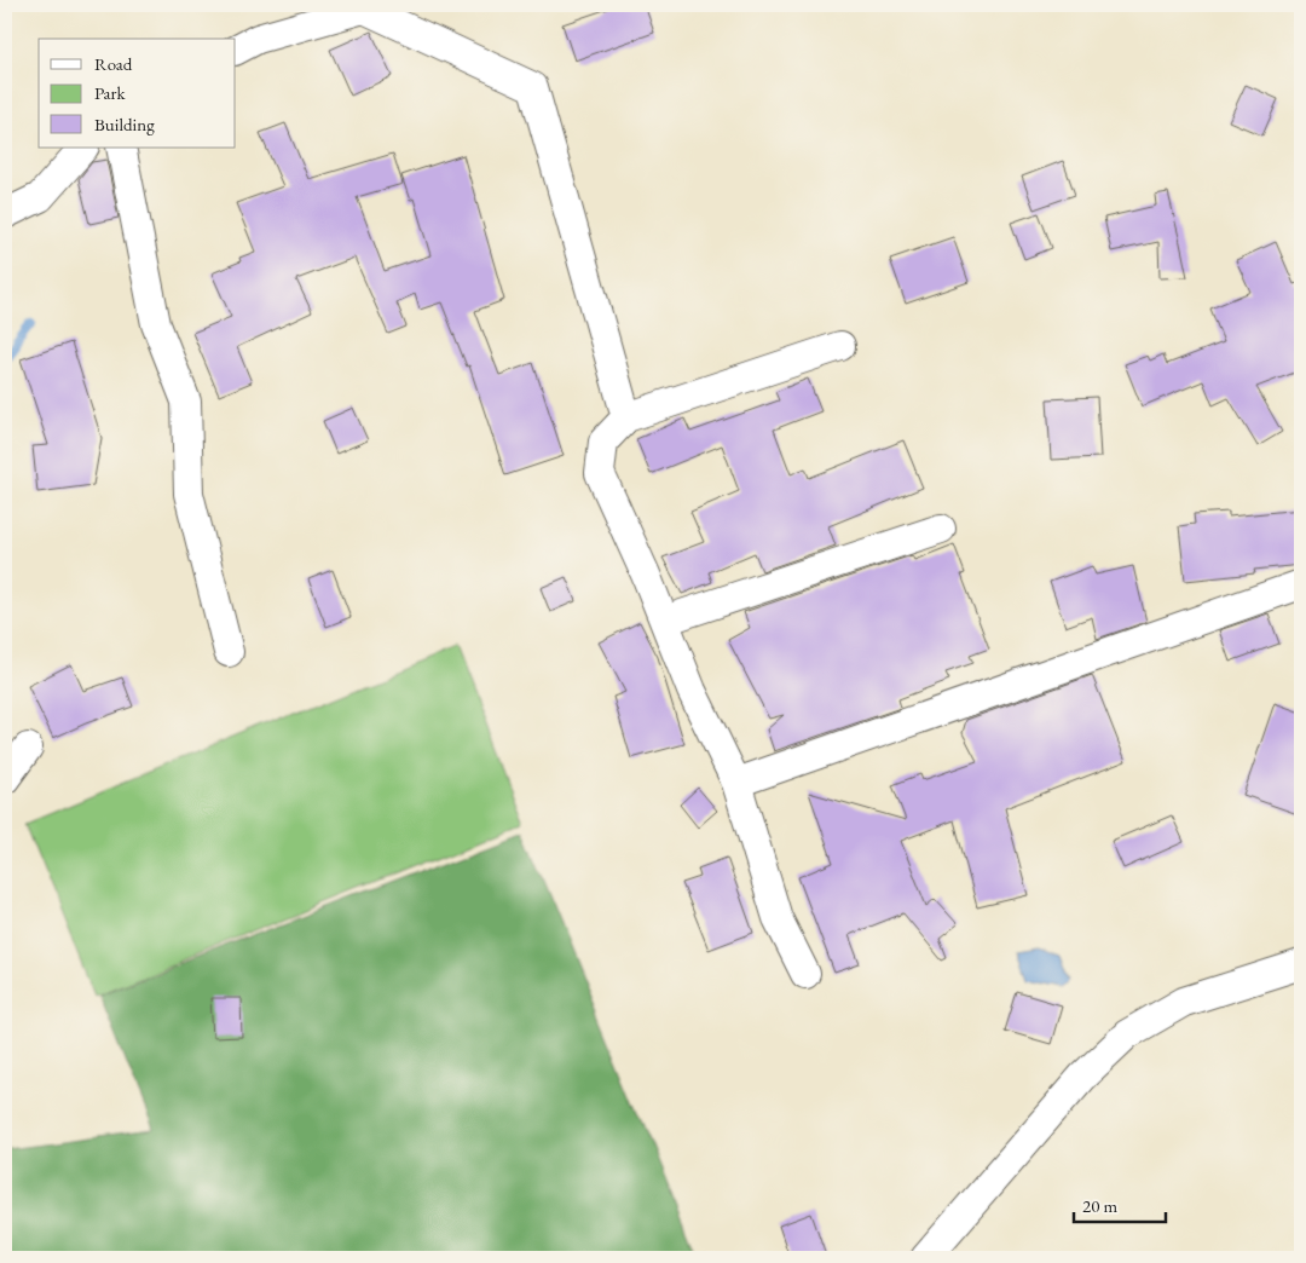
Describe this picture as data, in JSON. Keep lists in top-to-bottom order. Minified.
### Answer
{"legend":["Road","Park","Building"],"scale_bar":"20 m"}
